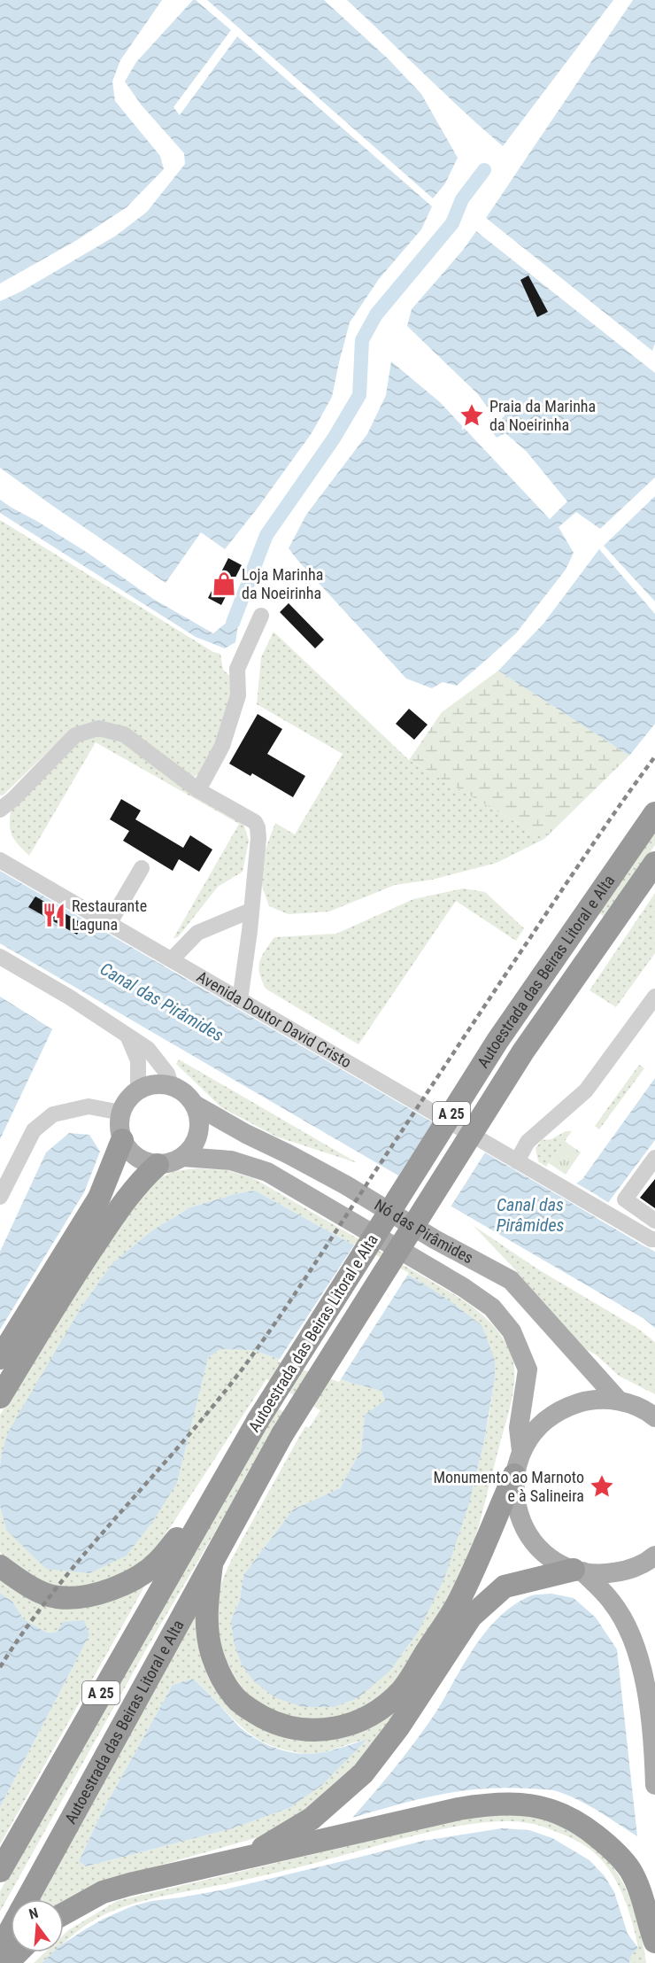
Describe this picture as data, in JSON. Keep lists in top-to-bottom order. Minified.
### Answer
{"streets":{"highway":["Autoestrada das Beiras Litoral e Alta","A 25"],"main road":["Nó das Pirâmides"],"street":["Avenida Doutor David Cristo"]},"water":["Canal das Pirâmides"],"places":{"place":["Praia da Marinha da Noeirinha","Monumento ao Marnoto e à Salineira"],"shop":["Loja Marinha da Noeirinha"],"restaurant":["Restaurante Laguna"]},"north":"top"}
